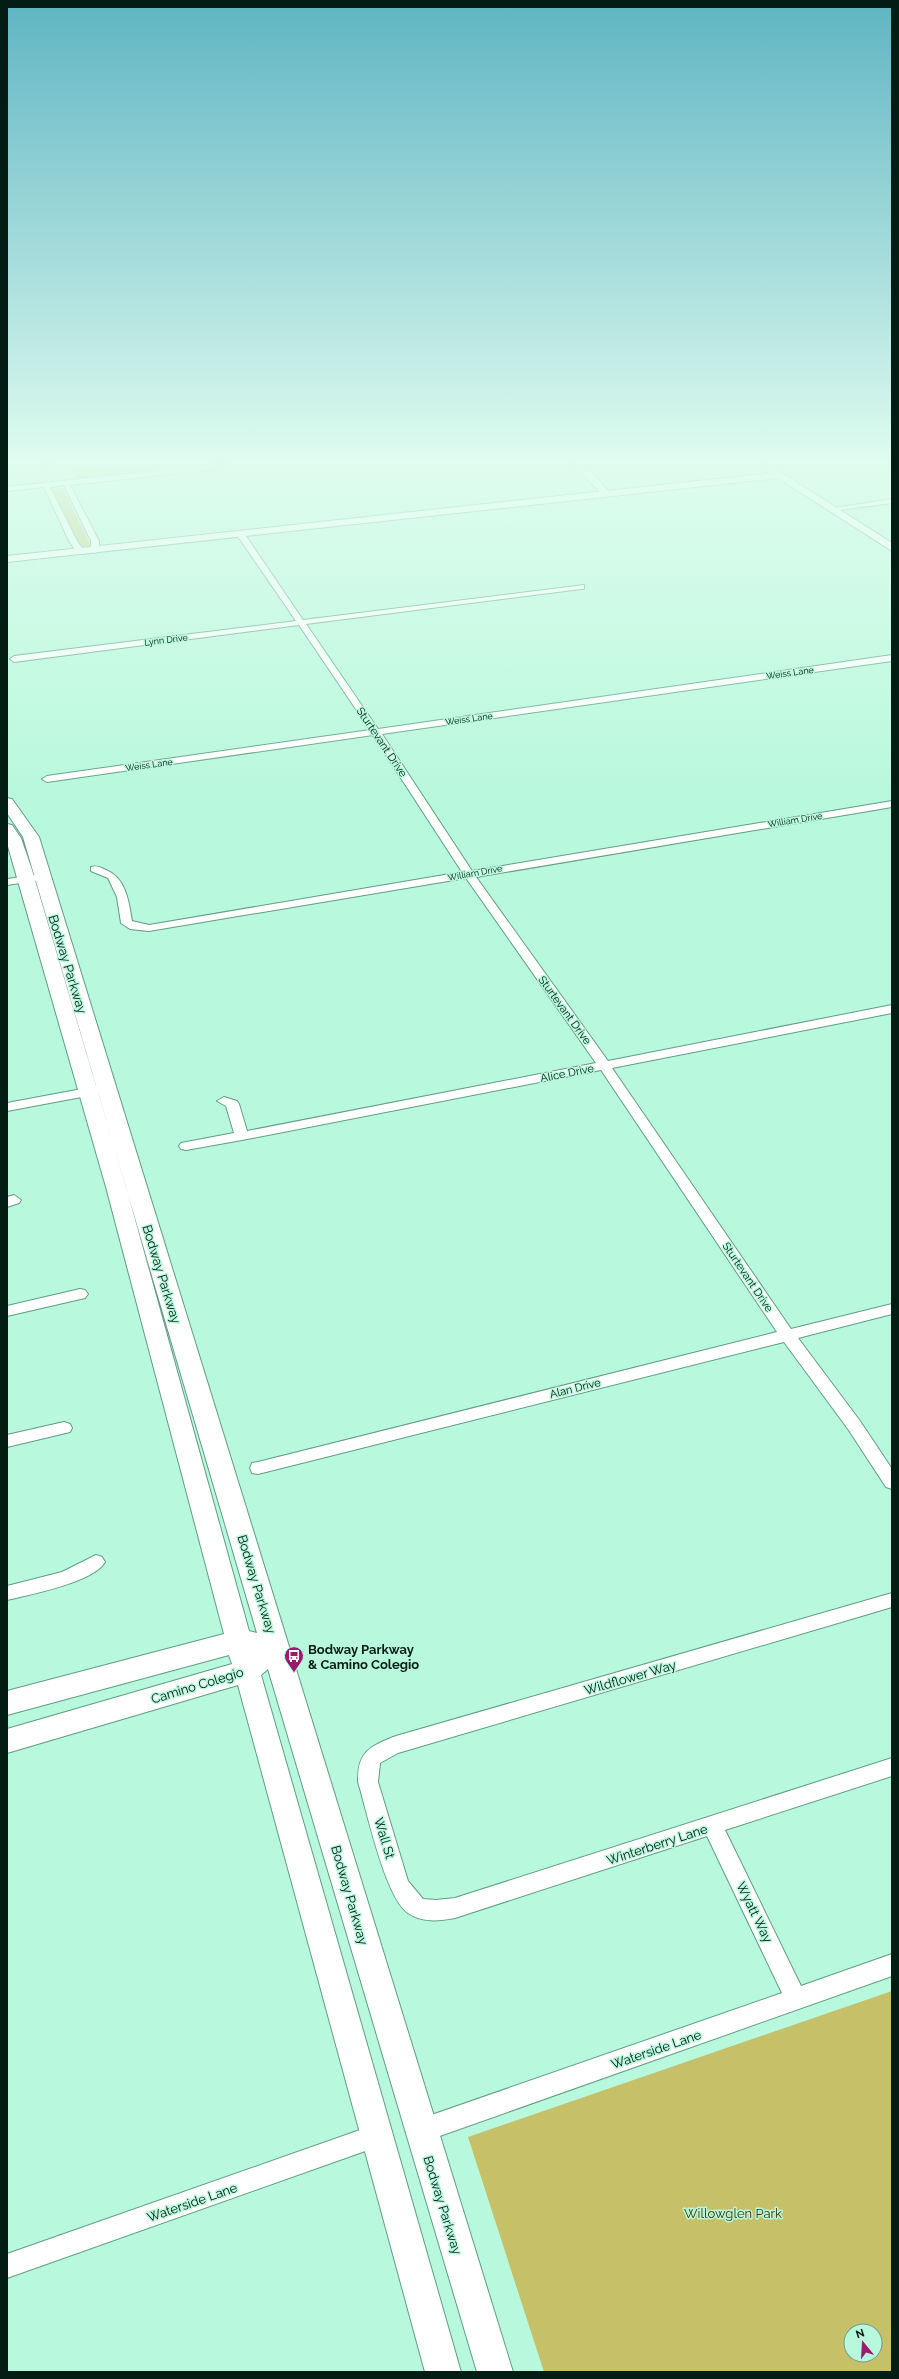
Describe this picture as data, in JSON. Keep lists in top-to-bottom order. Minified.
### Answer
{"streets":{"street":["Lynn Drive","Weiss Lane","Sturtevant Drive","William Drive","Bodway Parkway","Alice Drive","Alan Drive","Wildflower Way","Camino Colegio","Wall St","Winterberry Lane","Wyatt Way","Waterside Lane"]},"crossings":[["Lynn Drive","Sturtevant Drive"],["Weiss Lane","Sturtevant Drive"],["Sturtevant Drive","William Drive"],["Sturtevant Drive","Alice Drive"],["Sturtevant Drive","Alan Drive"],["Bodway Parkway","Camino Colegio"],["Bodway Parkway","Waterside Lane"],["Wildflower Way","Wall St"],["Wall St","Winterberry Lane"],["Winterberry Lane","Wyatt Way"],["Wyatt Way","Waterside Lane"]],"parks":["Willowglen Park"],"places":{"bus stop":["Bodway Parkway & Camino Colegio"]},"north":"top"}
